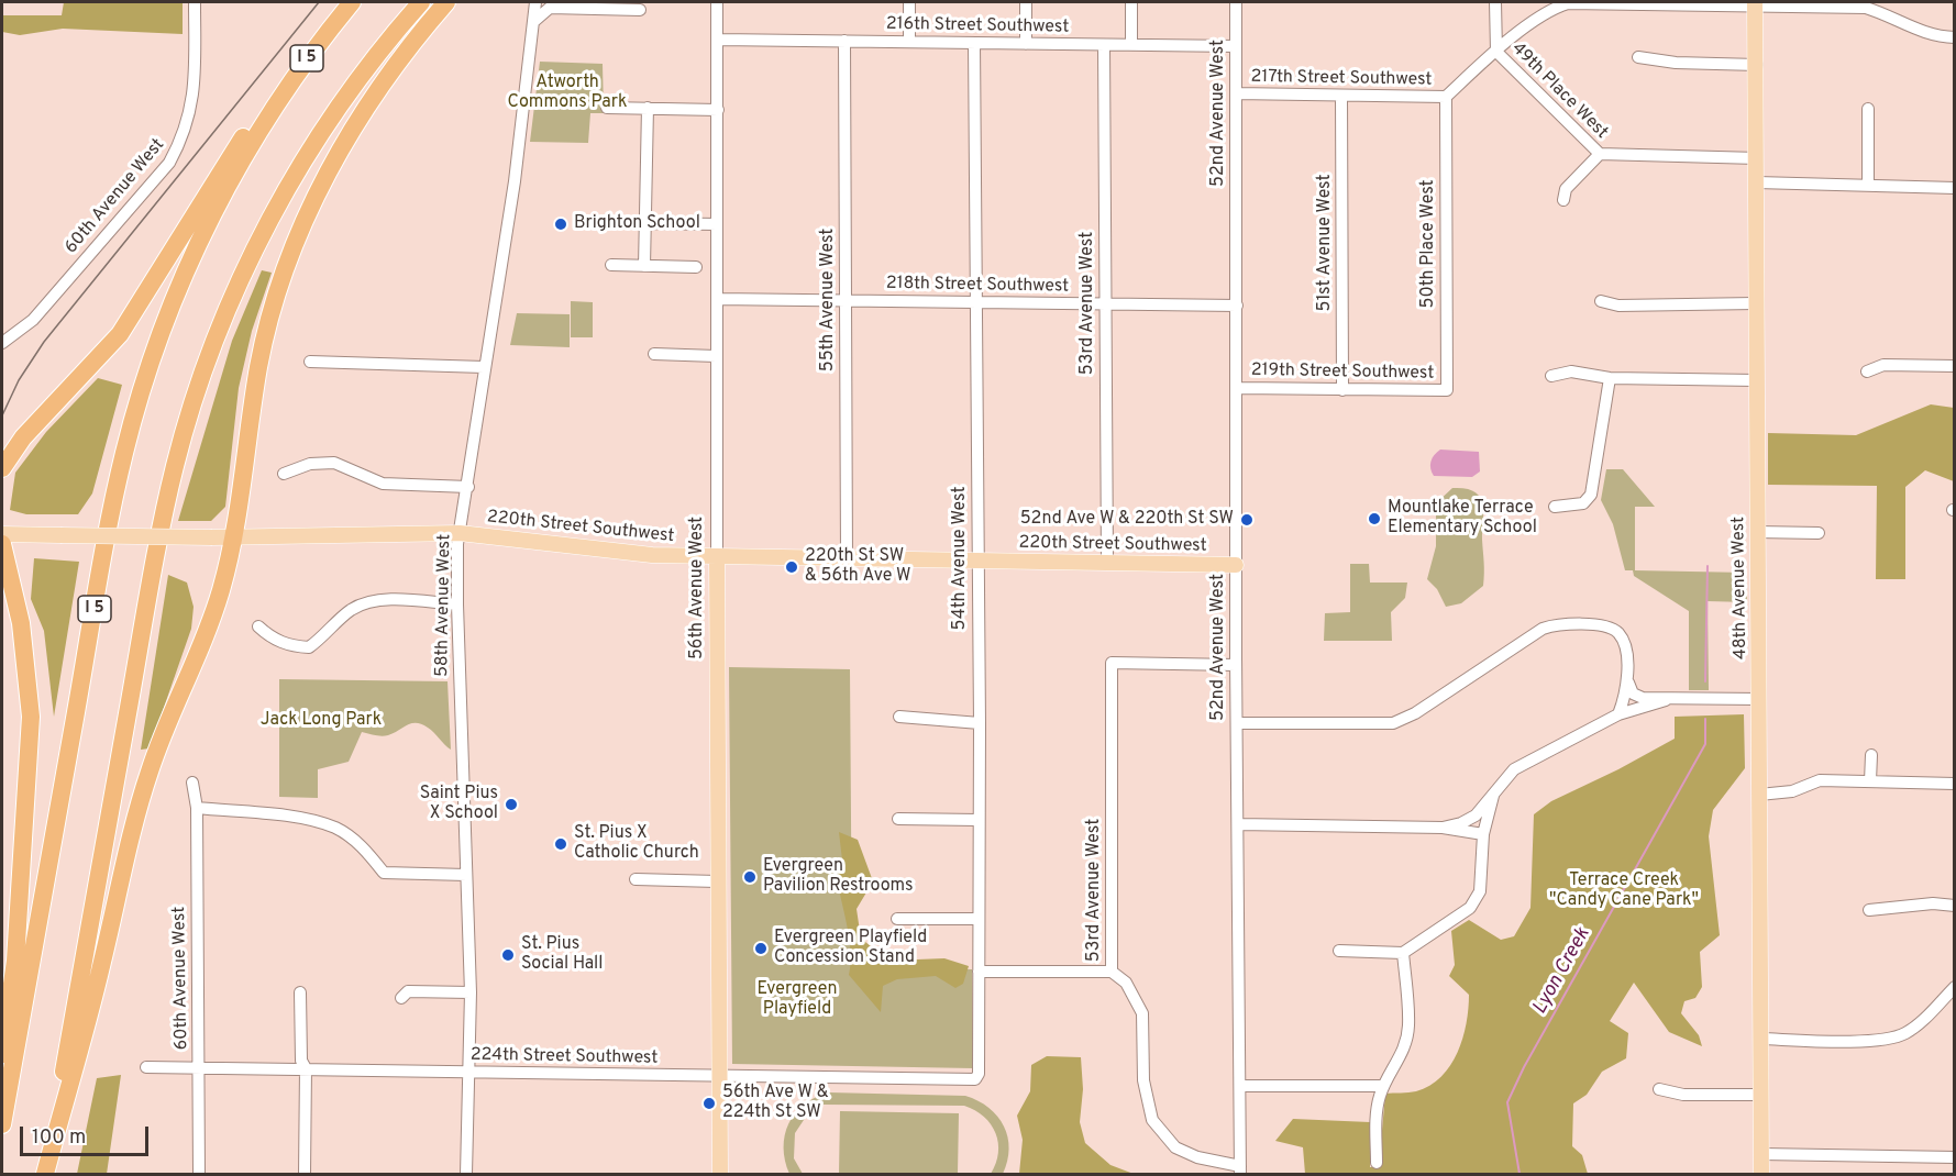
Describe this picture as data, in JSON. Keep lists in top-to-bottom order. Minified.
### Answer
{"streets":{"highway":["I 5"],"main road":["220th Street Southwest","56th Avenue West","48th Avenue West"],"street":["216th Street Southwest","217th Street Southwest","49th Place West","52nd Avenue West","60th Avenue West","51st Avenue West","50th Place West","218th Street Southwest","55th Avenue West","53rd Avenue West","219th Street Southwest","54th Avenue West","58th Avenue West","224th Street Southwest"]},"crossings":[["216th Street Southwest","52nd Avenue West"],["216th Street Southwest","55th Avenue West"],["216th Street Southwest","53rd Avenue West"],["216th Street Southwest","54th Avenue West"],["216th Street Southwest","56th Avenue West"],["217th Street Southwest","52nd Avenue West"],["217th Street Southwest","51st Avenue West"],["217th Street Southwest","50th Place West"],["52nd Avenue West","218th Street Southwest"],["52nd Avenue West","53rd Avenue West"],["52nd Avenue West","219th Street Southwest"],["52nd Avenue West","220th Street Southwest"],["60th Avenue West","224th Street Southwest"],["51st Avenue West","219th Street Southwest"],["50th Place West","219th Street Southwest"],["218th Street Southwest","55th Avenue West"],["218th Street Southwest","53rd Avenue West"],["218th Street Southwest","54th Avenue West"],["218th Street Southwest","56th Avenue West"],["55th Avenue West","220th Street Southwest"],["53rd Avenue West","220th Street Southwest"],["220th Street Southwest","54th Avenue West"],["220th Street Southwest","56th Avenue West"],["220th Street Southwest","58th Avenue West"],["54th Avenue West","224th Street Southwest"],["56th Avenue West","224th Street Southwest"],["58th Avenue West","224th Street Southwest"]],"water":["Lyon Creek"],"parks":["Atworth Commons Park","Jack Long Park","Terrace Creek \"Candy Cane Park\"","Evergreen Playfield"],"places":["Brighton School","Mountlake Terrace Elementary School","52nd Ave W & 220th St SW","220th St SW & 56th Ave W","Saint Pius X School","St. Pius X Catholic Church","Evergreen Pavilion Restrooms","Evergreen Playfield Concession Stand","St. Pius Social Hall","56th Ave W & 224th St SW"],"scale_bar":"100 m"}
